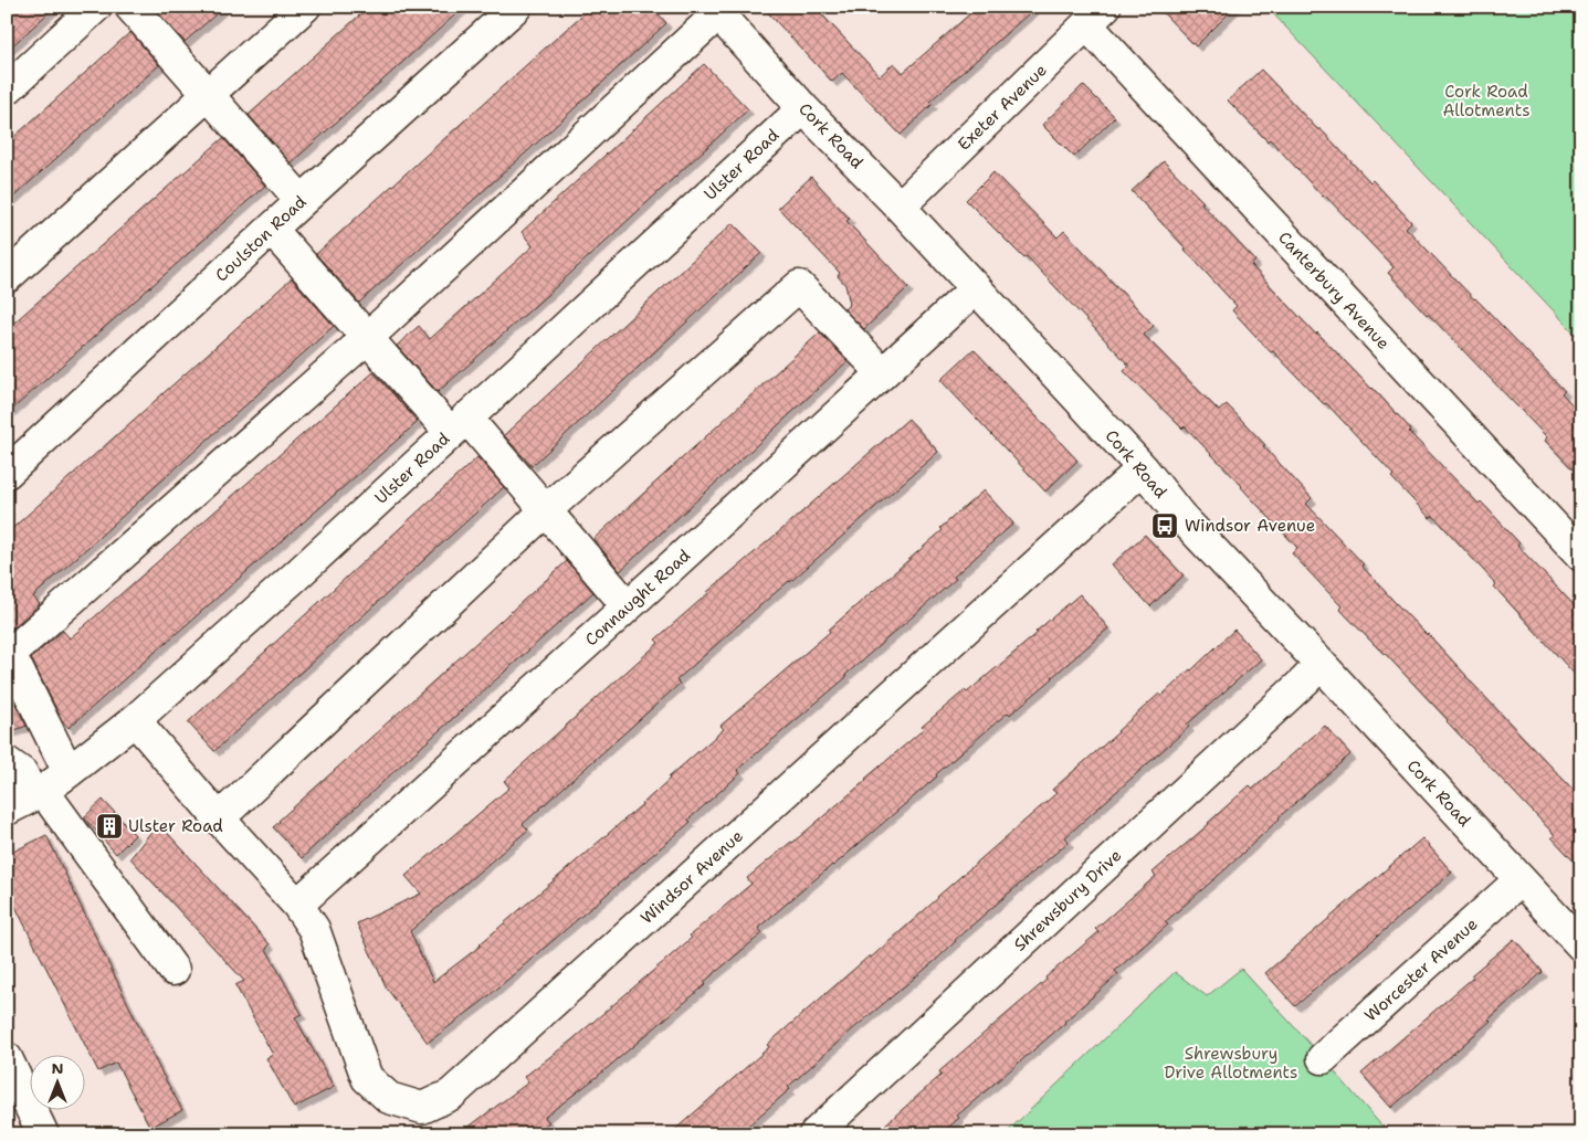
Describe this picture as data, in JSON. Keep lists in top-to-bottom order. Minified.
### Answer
{"streets":{"street":["Exeter Avenue","Cork Road","Ulster Road","Coulston Road","Canterbury Avenue","Connaught Road","Windsor Avenue","Shrewsbury Drive","Worcester Avenue"]},"crossings":[["Exeter Avenue","Cork Road"],["Exeter Avenue","Canterbury Avenue"],["Cork Road","Ulster Road"],["Cork Road","Connaught Road"],["Cork Road","Windsor Avenue"],["Cork Road","Shrewsbury Drive"],["Cork Road","Worcester Avenue"],["Ulster Road","Windsor Avenue"],["Connaught Road","Windsor Avenue"]],"parks":["Cork Road Allotments","Shrewsbury Drive Allotments"],"places":{"bus stop":["Windsor Avenue"],"building":["Ulster Road"]},"north":"top"}
